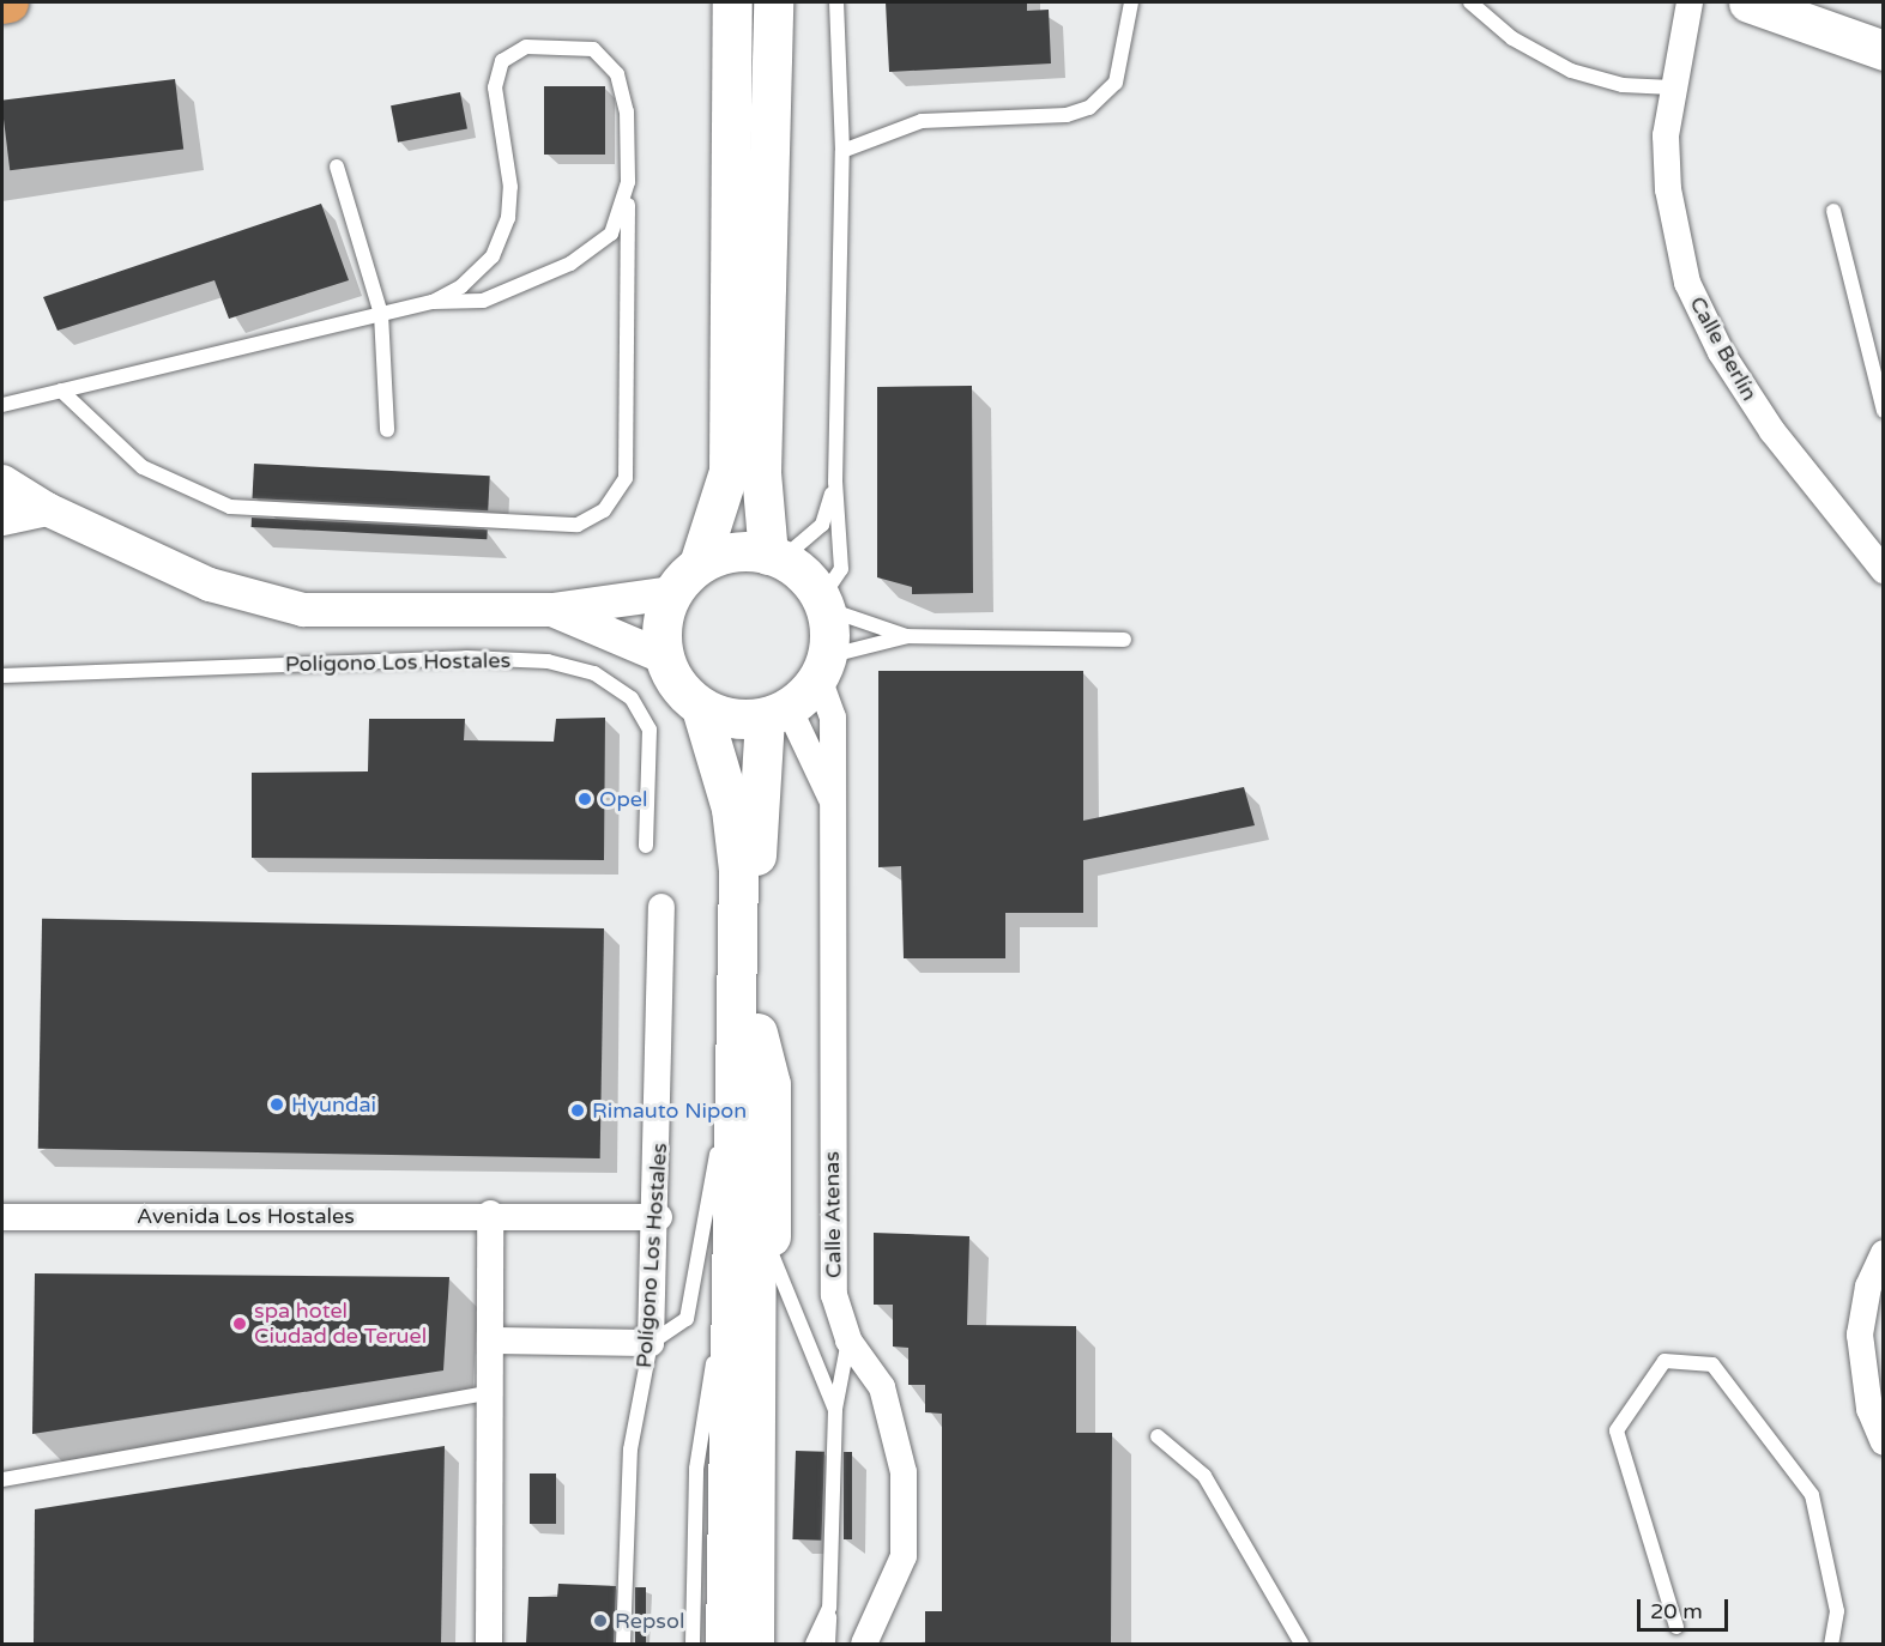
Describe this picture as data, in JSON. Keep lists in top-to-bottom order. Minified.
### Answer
{"streets":{"street":["Calle Berlín","Polígono Los Hostales","Calle Atenas","Avenida Los Hostales"]},"crossings":[["Polígono Los Hostales","Avenida Los Hostales"]],"places":["Opel","Hyundai","Rimauto Nipon","spa hotel Ciudad de Teruel","Repsol"],"scale_bar":"20 m"}
